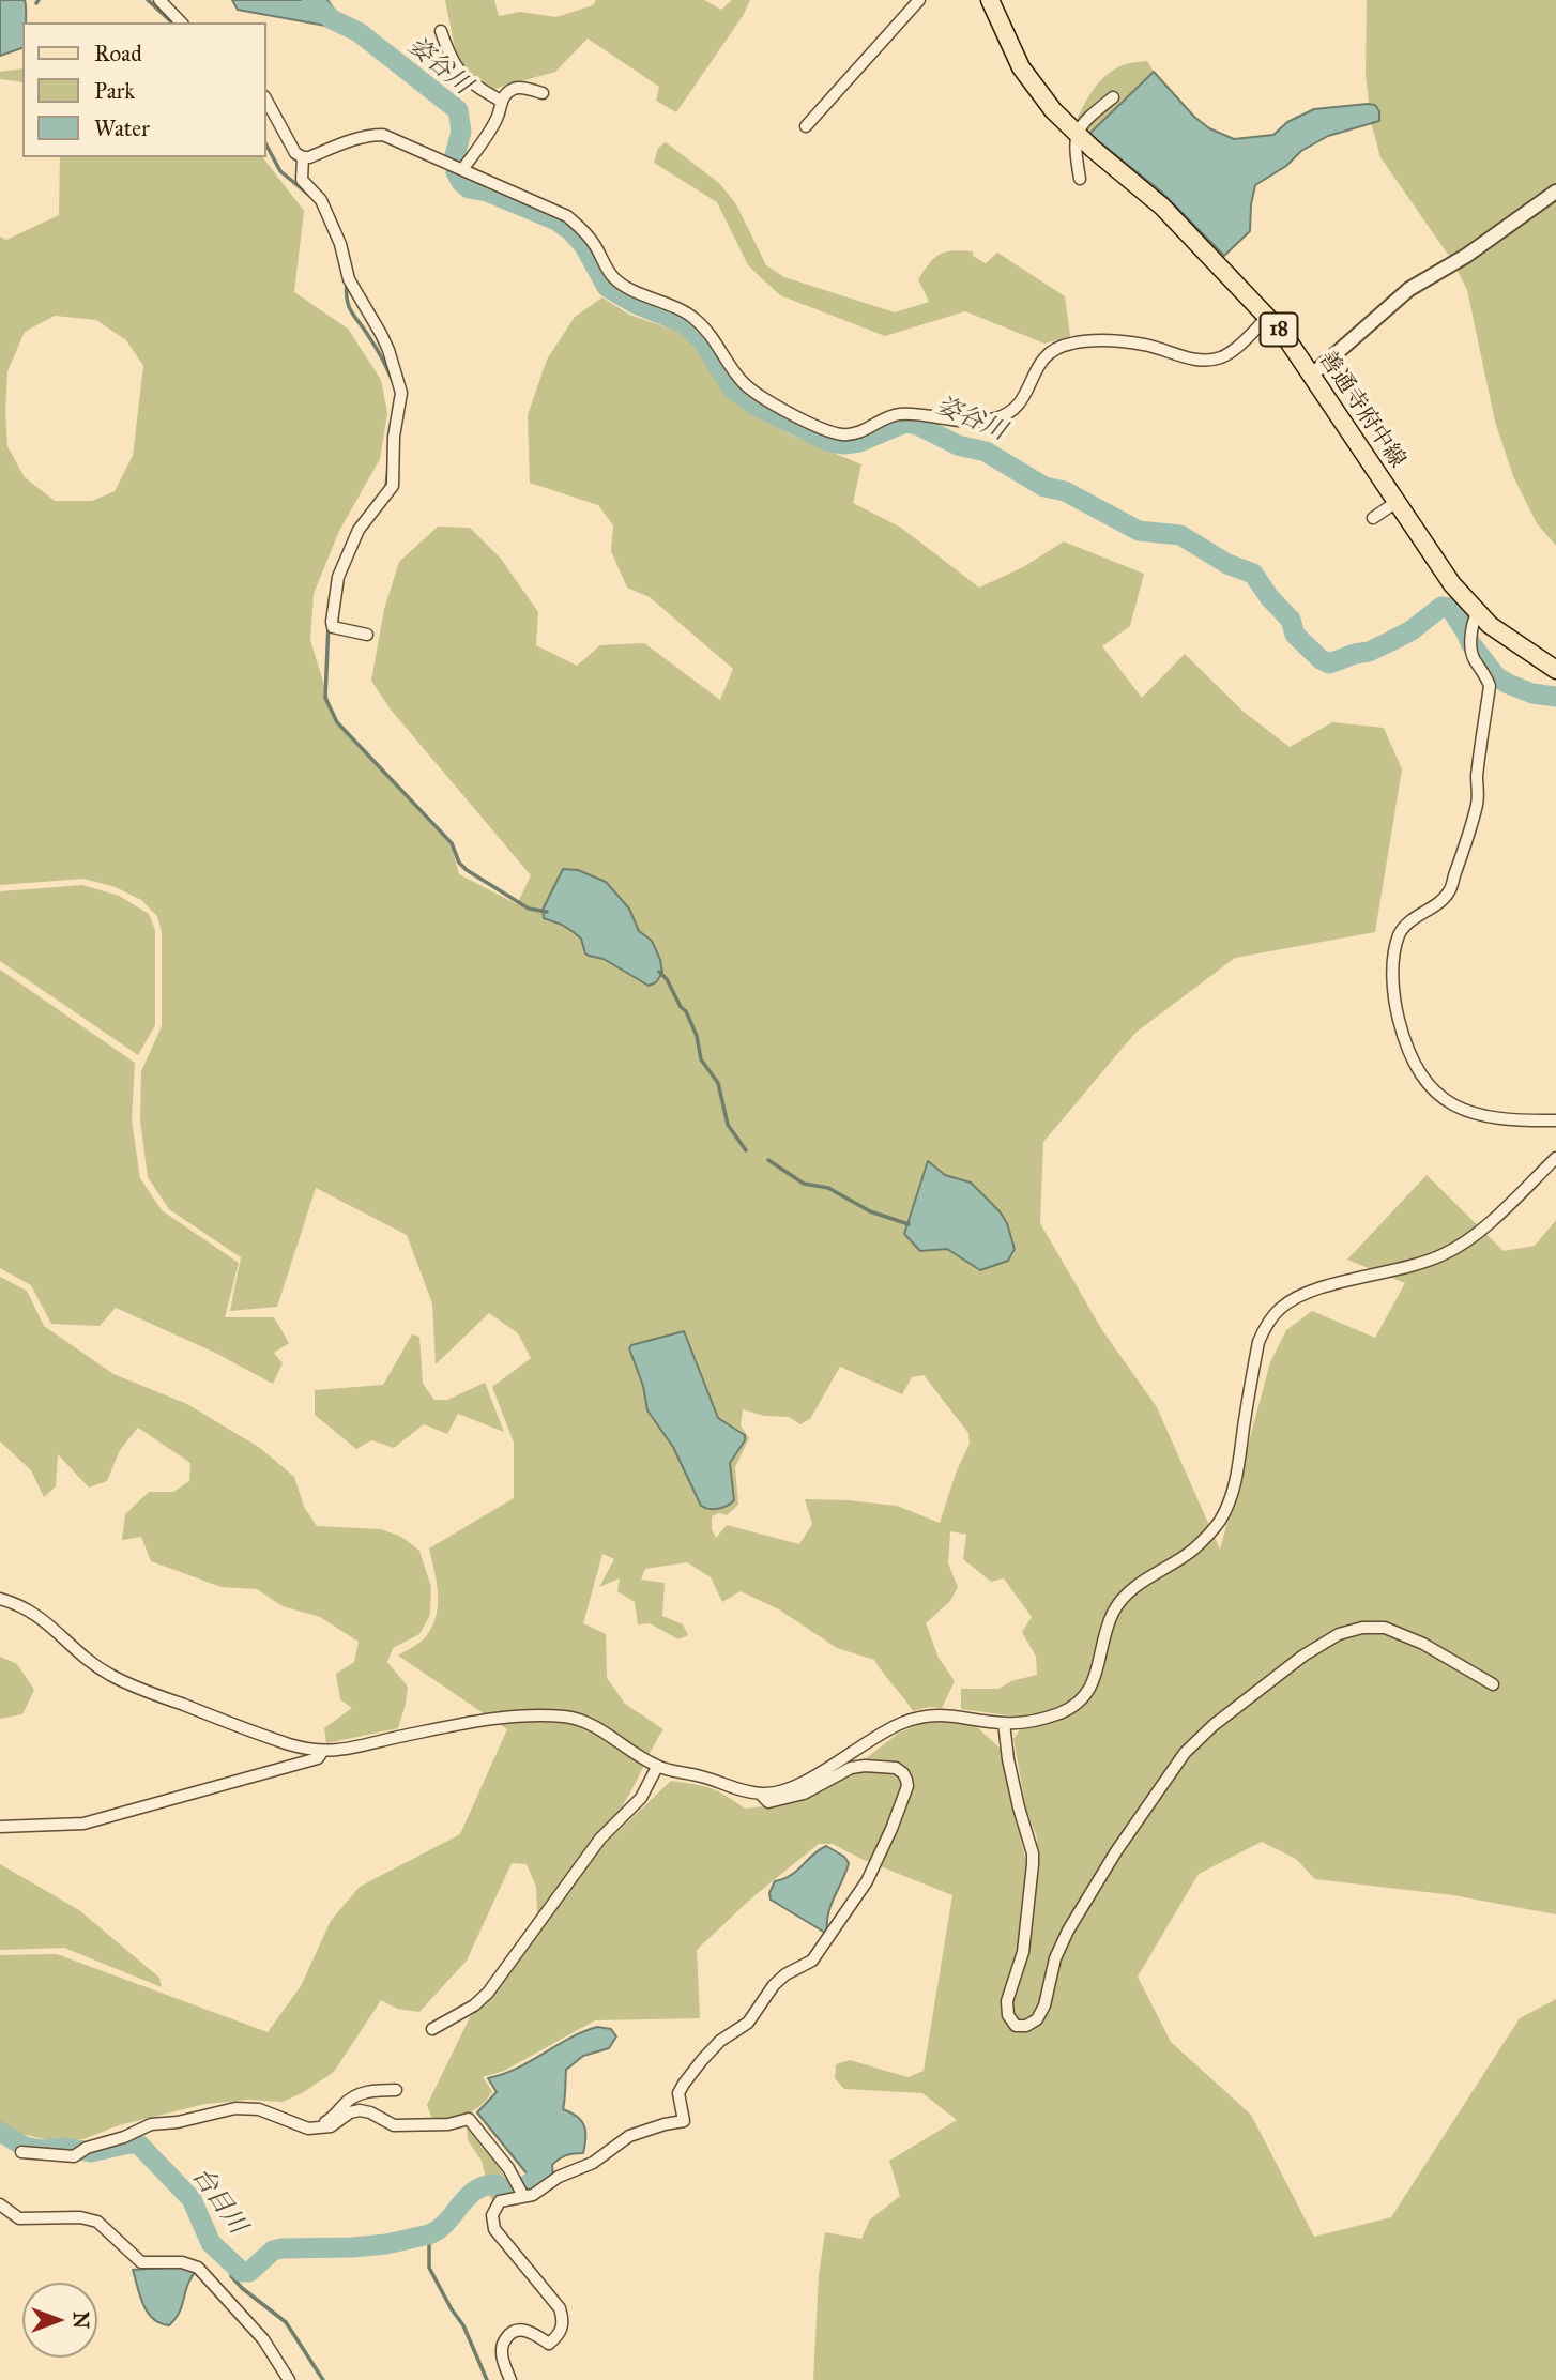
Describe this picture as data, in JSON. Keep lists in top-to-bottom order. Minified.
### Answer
{"streets":{"main road":["18","善通寺府中線"]},"water":["姿谷川","台目川"],"legend":["Road","Park","Water"],"north":"right"}
